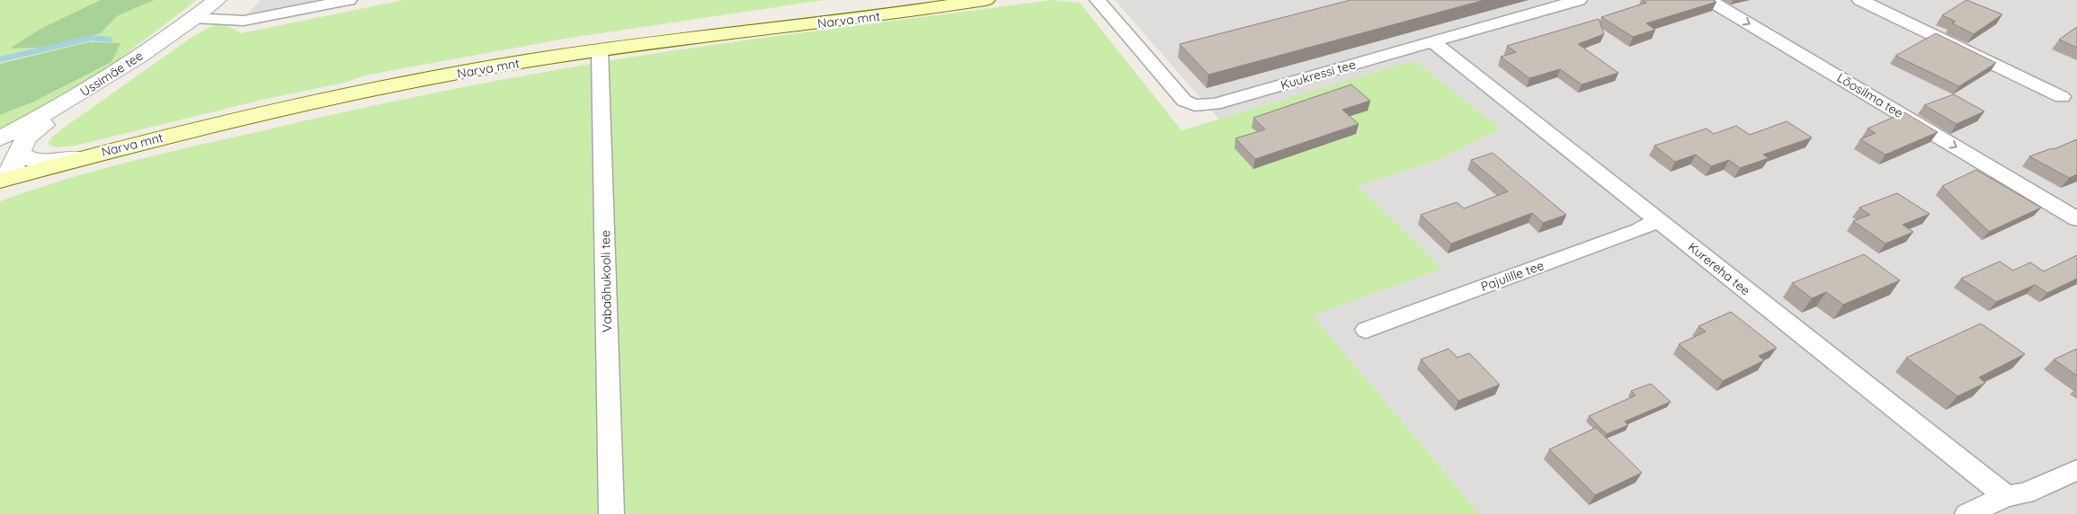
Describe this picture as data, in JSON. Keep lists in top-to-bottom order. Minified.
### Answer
{"streets":{"main road":["Narva mnt"],"street":["Ussimäe tee","Kuukressi tee","Lõosilma tee","Kurereha tee","Pajulille tee","Vabaõhukooli tee"]},"crossings":[["Narva mnt","Vabaõhukooli tee"],["Kuukressi tee","Kurereha tee"],["Kurereha tee","Pajulille tee"]]}
